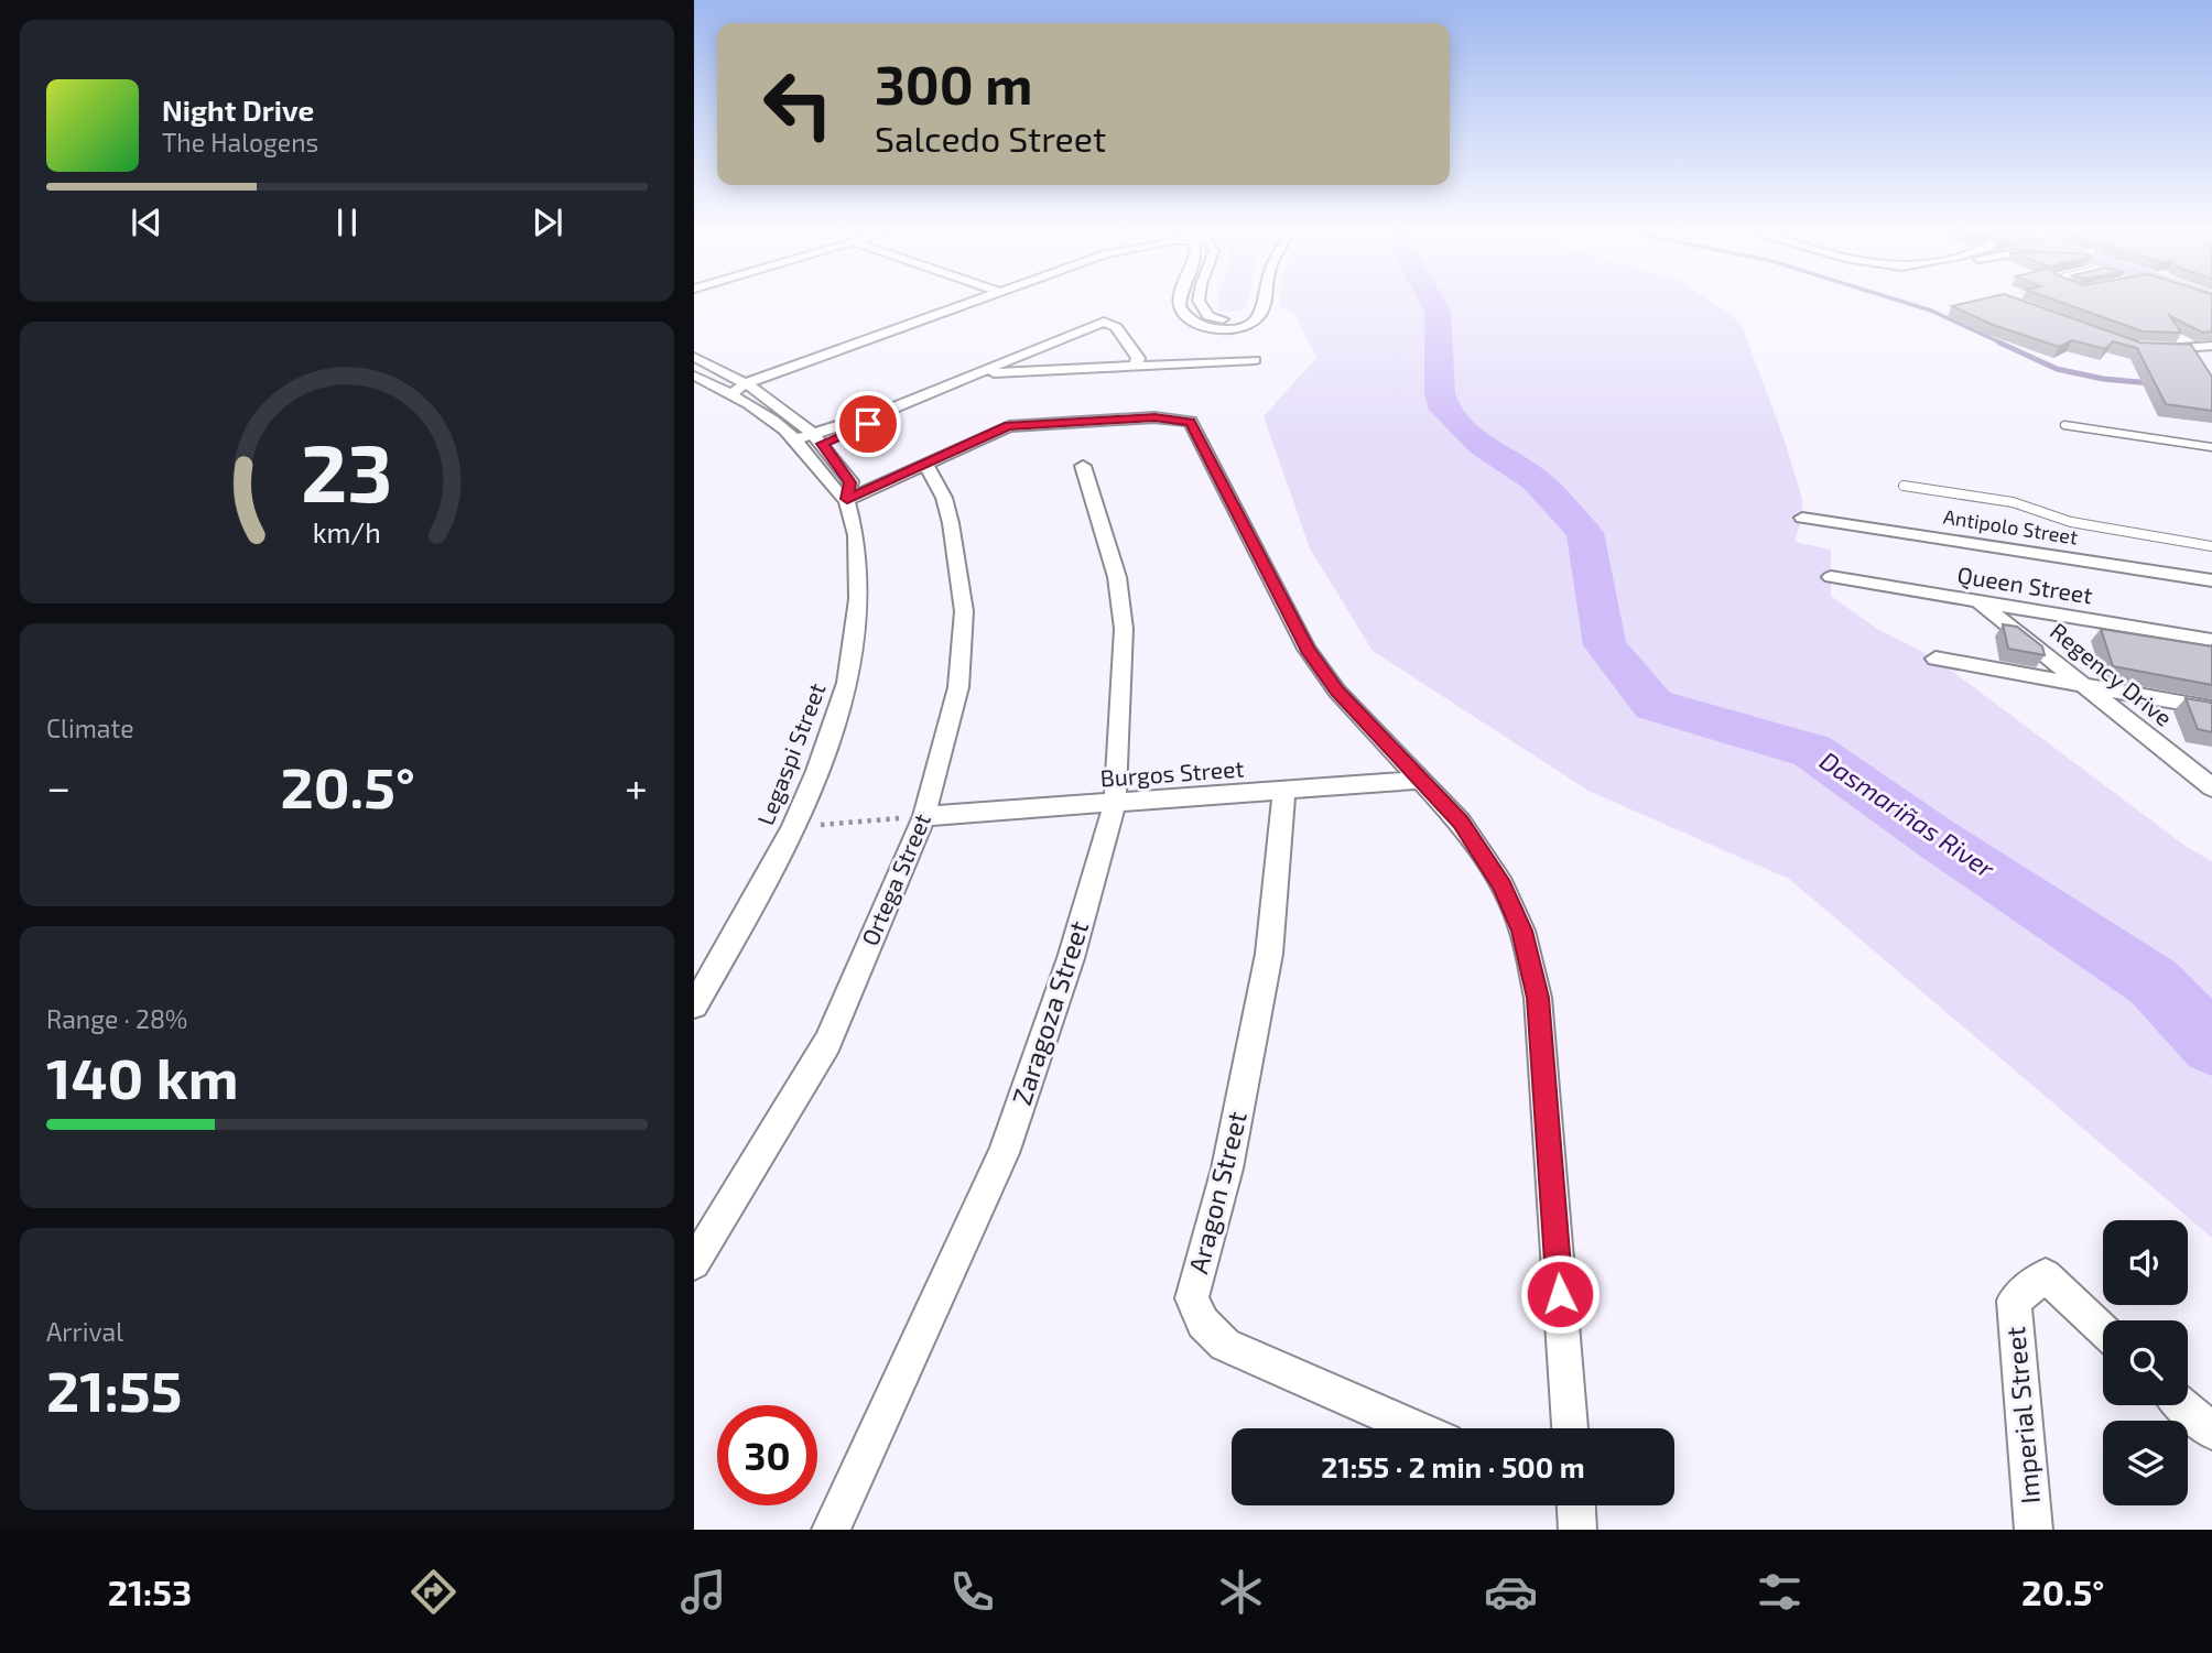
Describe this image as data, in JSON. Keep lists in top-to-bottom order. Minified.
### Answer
{"streets":{"street":["Antipolo Street","Queen Street","Regency Drive","Legaspi Street","Burgos Street","Ortega Street","Zaragoza Street","Aragon Street","Imperial Street"]},"crossings":[["Queen Street","Regency Drive"],["Burgos Street","Ortega Street"],["Burgos Street","Zaragoza Street"],["Burgos Street","Aragon Street"]],"water":["Dasmariñas River"],"page":{"turn":["300 m","Salcedo Street"],"song":["Night Drive","The Halogens"],"tile":["Climate",["Range · 28%","140 km"],["Arrival","21:55"]],"heat":["−","20.5°","+"],"limit":"30","trip":"21:55 · 2 min · 500 m","tabs":["21:53","20.5°"],"gauge":["23","km/h"]}}
